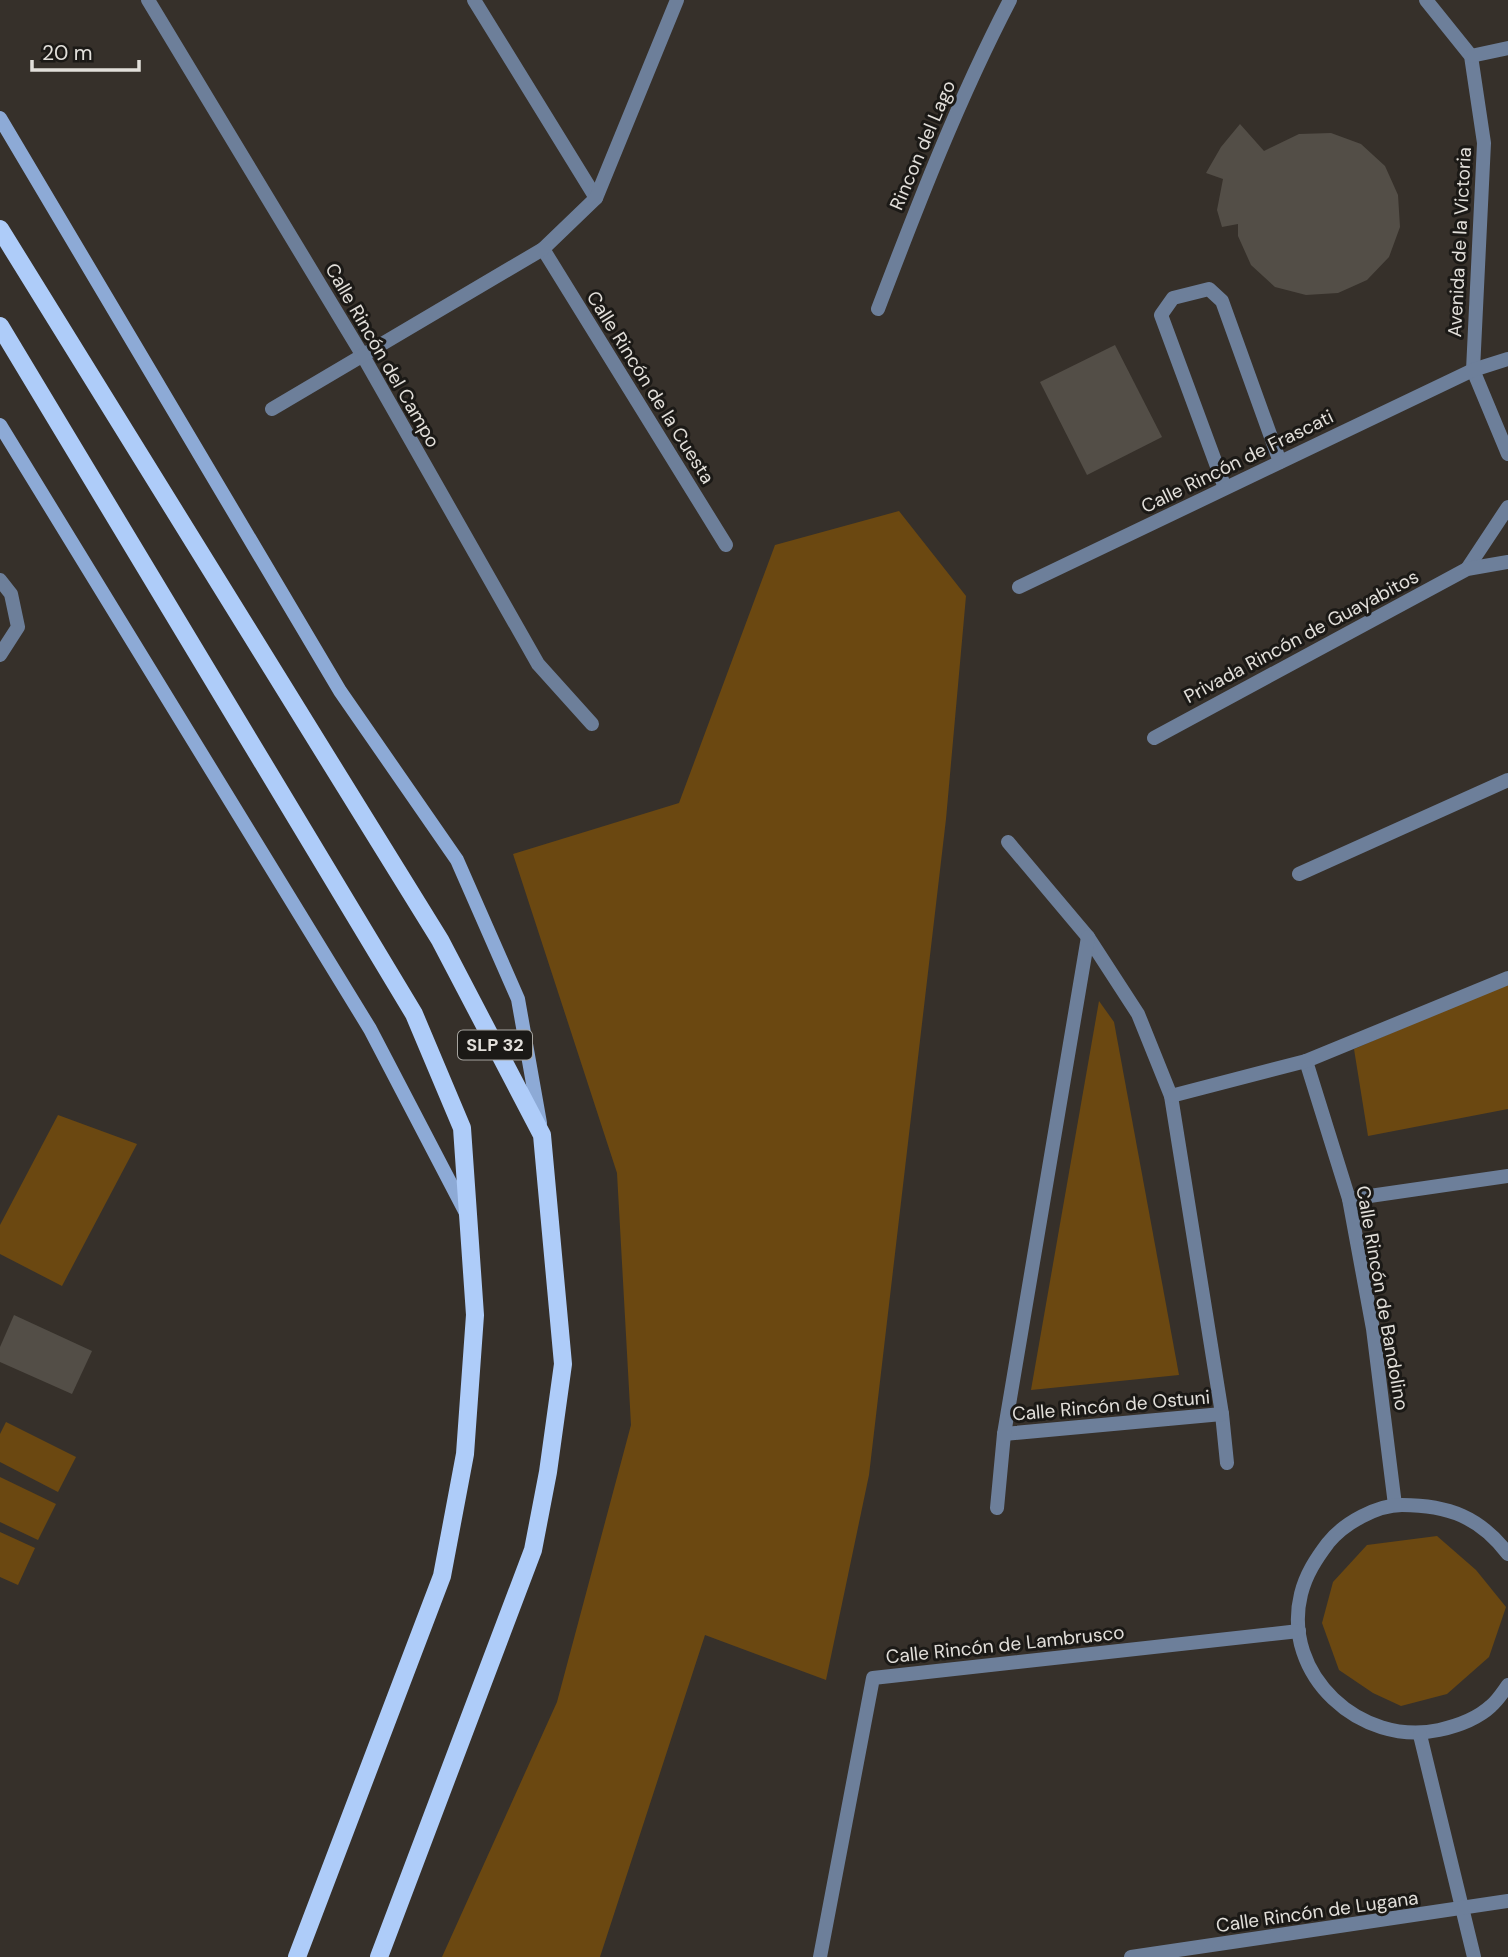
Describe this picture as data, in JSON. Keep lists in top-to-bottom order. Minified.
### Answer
{"streets":{"main road":["SLP 32"],"street":["Rincon del Lago","Avenida de la Victoria","Calle Rincón del Campo","Calle Rincón de la Cuesta","Calle Rincón de Frascati","Privada Rincón de Guayabitos","Calle Rincón de Bandolino","Calle Rincón de Ostuni","Calle Rincón de Lambrusco","Calle Rincón de Lugana"]},"crossings":[["Avenida de la Victoria","Calle Rincón de Frascati"]],"scale_bar":"20 m"}
